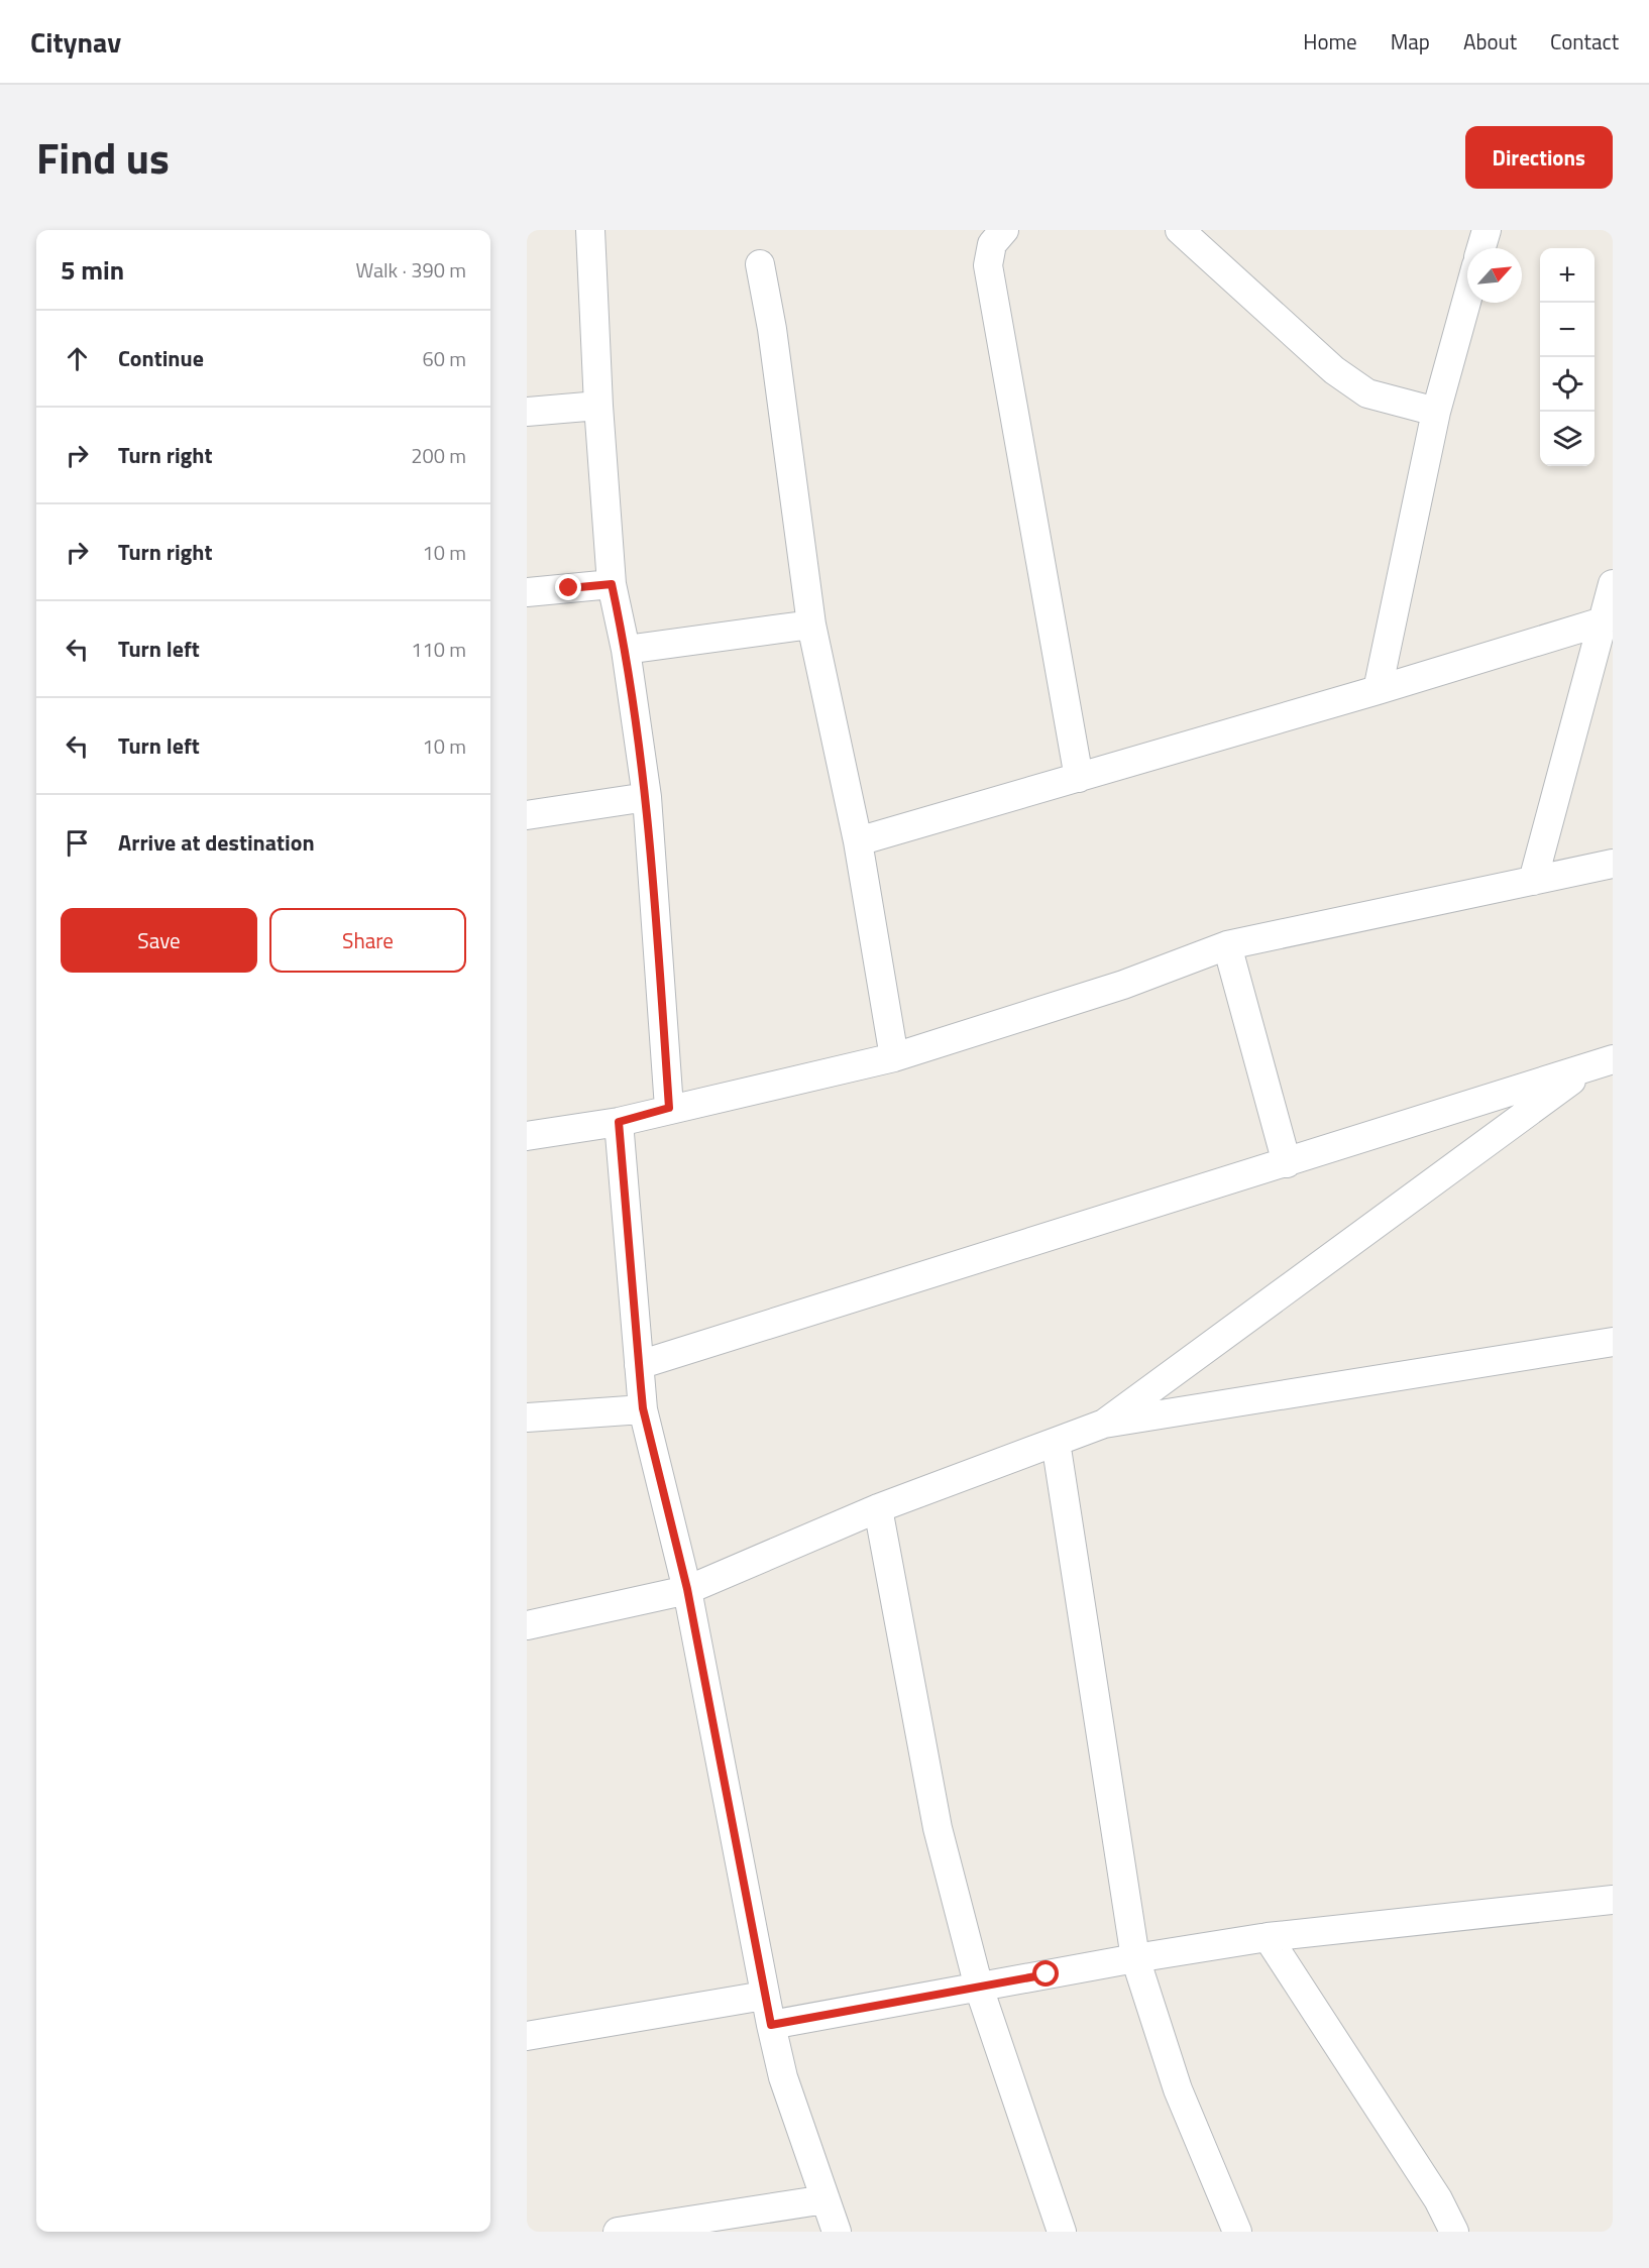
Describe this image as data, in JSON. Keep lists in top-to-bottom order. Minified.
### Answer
{"north":"top right","page":{"header":"Citynav","nav":["Home","Map","About","Contact"],"title":"Find us","buttons":["Directions",["Save","Share"]],"heading":["5 min","Walk · 390 m"],"map_buttons":["+","−"],"list":[["Continue","60 m"],["Turn right","200 m"],["Turn right","10 m"],["Turn left","110 m"],["Turn left","10 m"],"Arrive at destination"]}}
